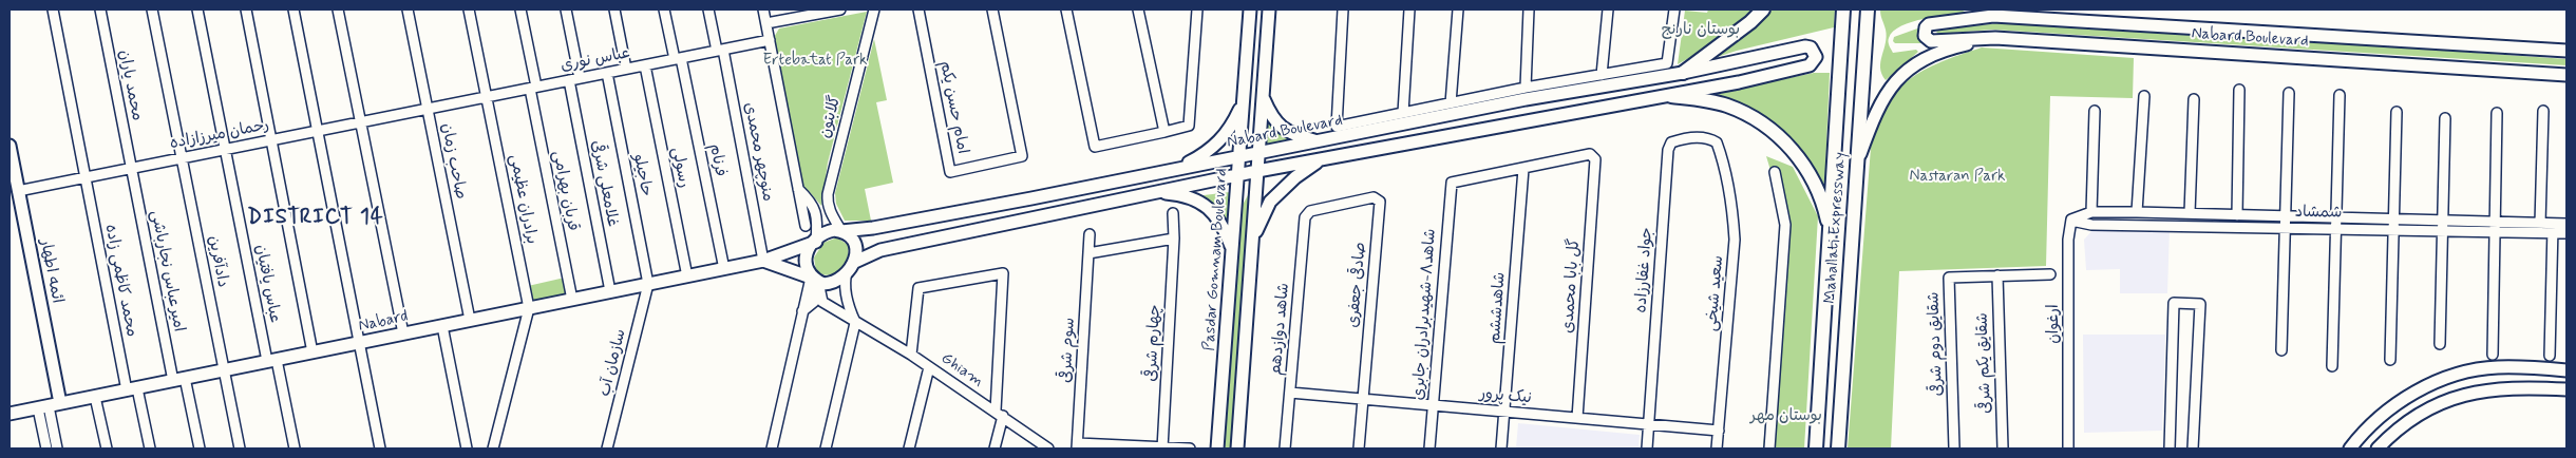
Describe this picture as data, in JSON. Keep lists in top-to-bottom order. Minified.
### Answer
{"streets":{"highway":["Mahallati Expressway"],"main road":["Nabard Boulevard","Pasdar Gomnam Boulevard","ائمه اطهار","Nabard"],"street":["عباس نوری","محمد یاران","امام حسن یکم","گلابتون","رحمان میرزازاده","منوچهر محمدی","فرنام","صاحب زمان","رسولى","حاجیلو","غلامعلی شرقی","قربان بهرامی","برادران عظیمی","شمشاد","دادآفرین","جواد غفارزاده","امیرعباس نجارباشی","محمد کاظمی زاده","عباس یافتیان","صادقی جعفری","گل بابا محمدی","سعید شیخی","شاهدششم","شاهد۸-شهیدبرادران جابری","ارغوان","شاهد دوازدهم","چهارم شرقی","شقایق دوم شرقی","سوم شرقی","سازمان آب","شقایق یکم شرقی","Ghiam","نیک پرور"]},"crossings":[["Nabard Boulevard","گلابتون"],["Nabard Boulevard","Pasdar Gomnam Boulevard"],["Nabard Boulevard","Nabard"],["Nabard Boulevard","Ghiam"],["عباس نوری","رحمان میرزازاده"],["عباس نوری","منوچهر محمدی"],["عباس نوری","فرنام"],["عباس نوری","صاحب زمان"],["عباس نوری","رسولى"],["عباس نوری","حاجیلو"],["عباس نوری","غلامعلی شرقی"],["عباس نوری","قربان بهرامی"],["عباس نوری","برادران عظیمی"],["محمد یاران","رحمان میرزازاده"],["محمد یاران","امیرعباس نجارباشی"],["گلابتون","Nabard"],["گلابتون","Ghiam"],["رحمان میرزازاده","صاحب زمان"],["رحمان میرزازاده","دادآفرین"],["رحمان میرزازاده","ائمه اطهار"],["رحمان میرزازاده","امیرعباس نجارباشی"],["رحمان میرزازاده","محمد کاظمی زاده"],["رحمان میرزازاده","عباس یافتیان"],["منوچهر محمدی","Nabard"],["فرنام","Nabard"],["صاحب زمان","Nabard"],["رسولى","Nabard"],["حاجیلو","Nabard"],["حاجیلو","سازمان آب"],["غلامعلی شرقی","Nabard"],["قربان بهرامی","Nabard"],["برادران عظیمی","Nabard"],["شمشاد","ارغوان"],["دادآفرین","Nabard"],["جواد غفارزاده","سعید شیخی"],["جواد غفارزاده","نیک پرور"],["ائمه اطهار","Nabard"],["امیرعباس نجارباشی","Nabard"],["محمد کاظمی زاده","Nabard"],["عباس یافتیان","Nabard"],["صادقی جعفری","شاهد دوازدهم"],["صادقی جعفری","نیک پرور"],["گل بابا محمدی","شاهدششم"],["گل بابا محمدی","شاهد۸-شهیدبرادران جابری"],["گل بابا محمدی","نیک پرور"],["سعید شیخی","نیک پرور"],["شاهدششم","شاهد۸-شهیدبرادران جابری"],["شاهدششم","نیک پرور"],["شاهد۸-شهیدبرادران جابری","نیک پرور"],["Nabard","سازمان آب"],["Nabard","Ghiam"],["شاهد دوازدهم","نیک پرور"],["شقایق دوم شرقی","شقایق یکم شرقی"]],"districts":["DISTRICT 14"],"parks":["بوستان نارنج","Ertebatat Park","Nastaran Park","بوستان مهر"]}
